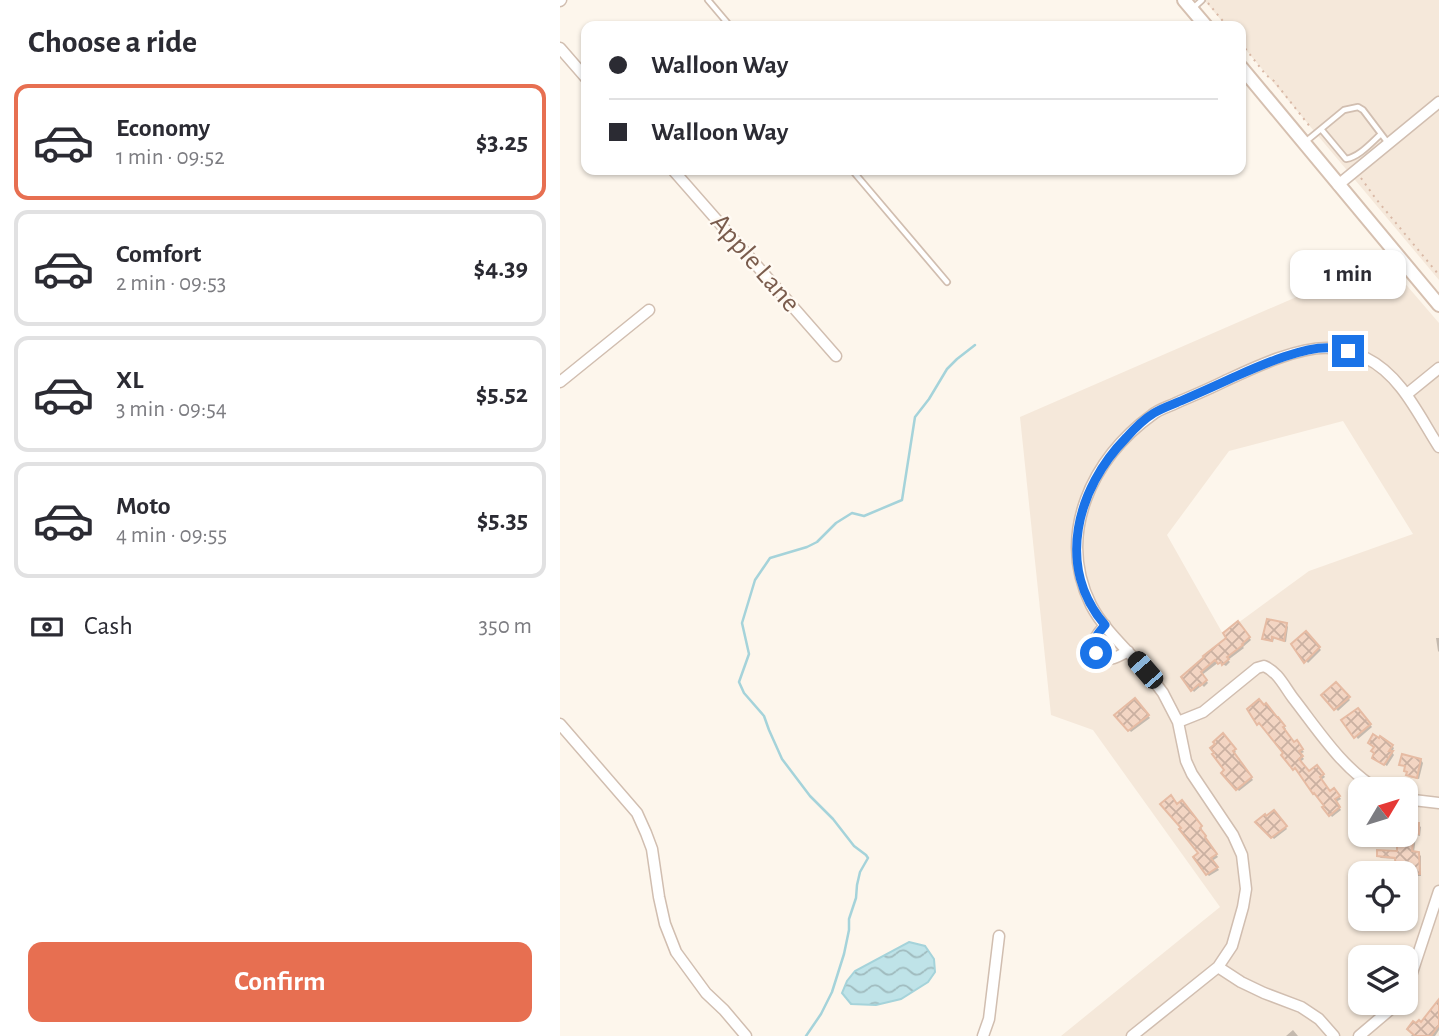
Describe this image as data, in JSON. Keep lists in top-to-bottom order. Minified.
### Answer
{"streets":{"street":["Apple Lane"]},"north":"top right","page":{"heading":"Choose a ride","banner":["Walloon Way","Walloon Way"],"list":[{"name":"Economy","note":"1 min · 09:52","value":"$3.25"},{"name":"Comfort","note":"2 min · 09:53","value":"$4.39"},{"name":"XL","note":"3 min · 09:54","value":"$5.52"},{"name":"Moto","note":"4 min · 09:55","value":"$5.35"}],"bubble":"1 min","pay":["Cash","350 m"],"buttons":"Confirm"}}
